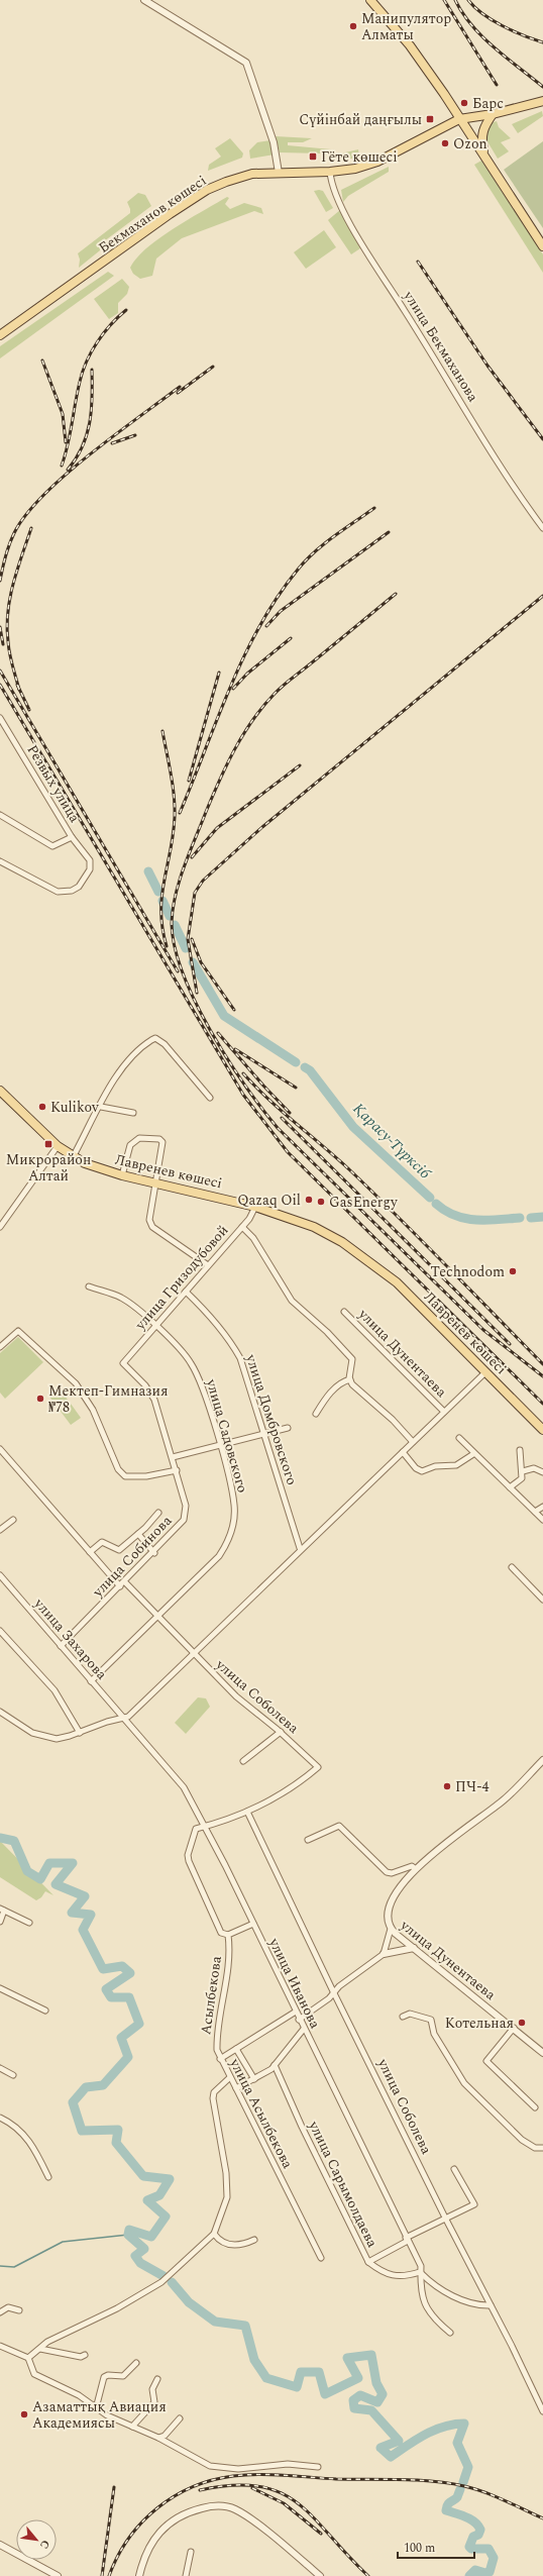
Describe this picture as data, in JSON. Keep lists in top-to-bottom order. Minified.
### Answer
{"streets":{"main road":["Бекмаханов көшесі","Лавренев көшесі"],"street":["улица Бекмаханова","Резвых улица","улица Гризодубовой","улица Дунентаева","улица Домбровского","улица Садовского","улица Собинова","улица Захарова","улица Соболева","улица Иванова","Асылбекова","улица Асылбекова","улица Сарымолдаева"]},"crossings":[["Бекмаханов көшесі","улица Бекмаханова"],["Лавренев көшесі","улица Гризодубовой"],["улица Гризодубовой","улица Домбровского"],["улица Гризодубовой","улица Садовского"],["улица Гризодубовой","улица Собинова"],["улица Садовского","улица Захарова"],["улица Садовского","улица Соболева"],["улица Собинова","улица Захарова"],["улица Собинова","улица Соболева"],["улица Захарова","улица Иванова"],["улица Соболева","улица Иванова"],["улица Иванова","улица Асылбекова"],["улица Иванова","улица Сарымолдаева"],["Асылбекова","улица Асылбекова"]],"water":["Қарасу-Түрксіб"],"places":{"other":["Манипулятор Алматы","Барс","Ozon","Kulikov","Qazaq Oil","GasEnergy","Technodom","Мектеп-Гимназия №78","ПЧ-4","Котельная","Азаматтық Авиация Академиясы"],"transit":["Сүйінбай даңғылы","Гёте көшесі","Микрорайон Алтай"]},"scale_bar":"100 m","north":"bottom right"}
